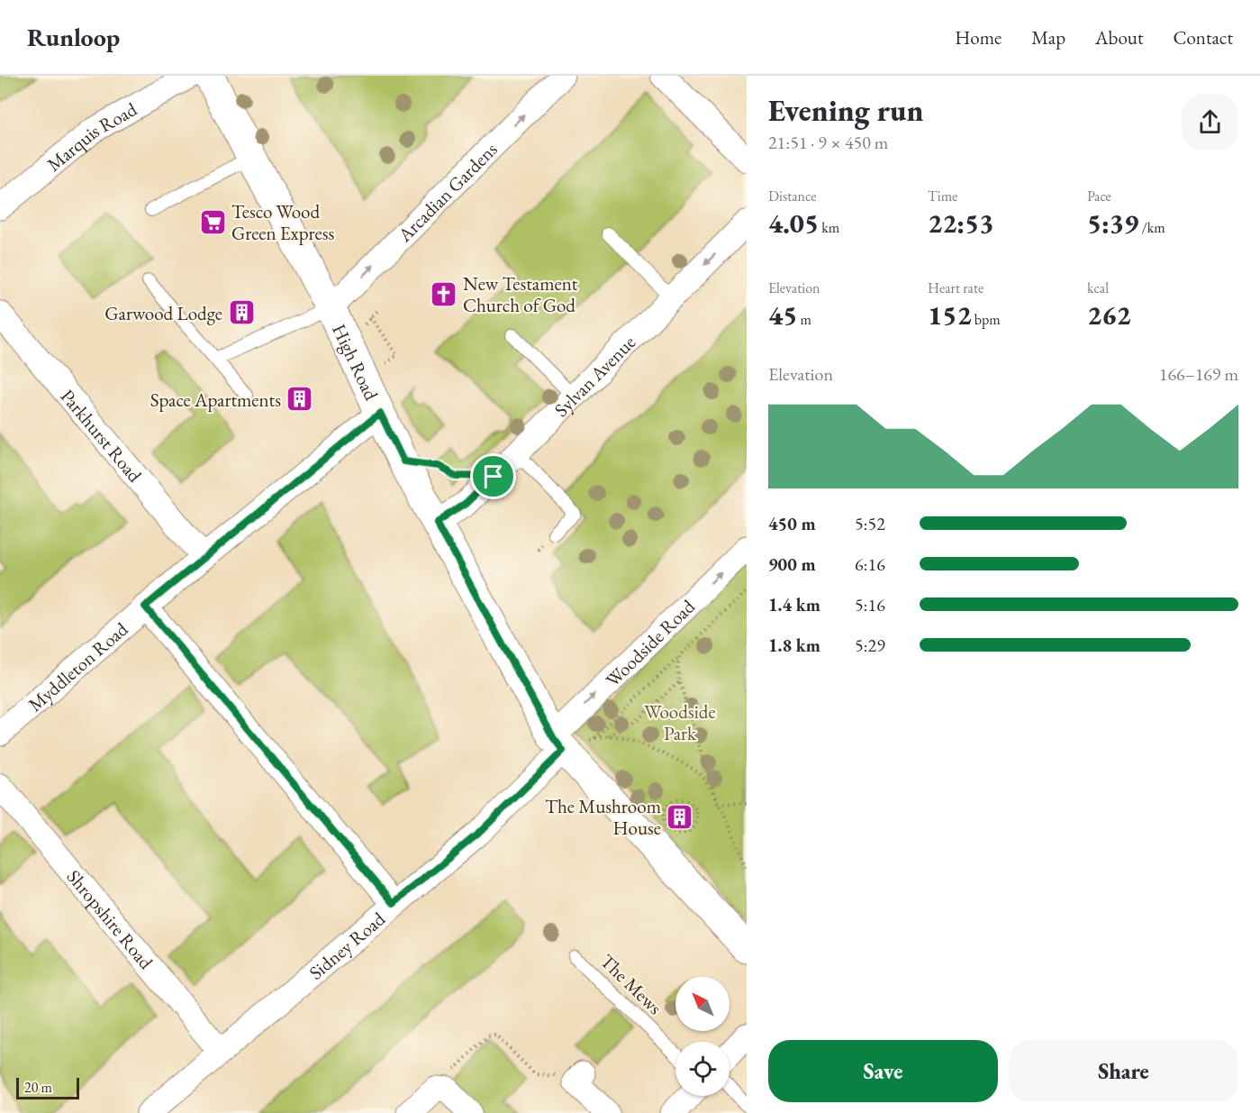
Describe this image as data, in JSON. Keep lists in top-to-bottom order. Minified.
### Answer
{"streets":{"main road":["High Road"],"street":["Marquis Road","Arcadian Gardens","Sylvan Avenue","Parkhurst Road","Woodside Road","Myddleton Road","Shropshire Road","Sidney Road"],"lane":["The Mews"]},"crossings":[["Marquis Road","High Road"],["Arcadian Gardens","High Road"],["High Road","Sylvan Avenue"],["High Road","Woodside Road"],["High Road","Myddleton Road"],["High Road","Sidney Road"],["Parkhurst Road","Myddleton Road"],["Woodside Road","Sidney Road"],["Shropshire Road","Sidney Road"]],"one_way":["Arcadian Gardens","Woodside Road"],"parks":["Woodside Park"],"places":{"supermarket":["Tesco Wood Green Express"],"church":["New Testament Church of God"],"building":["Garwood Lodge","Space Apartments","The Mushroom House"]},"scale_bar":"20 m","north":"top left","page":{"header":"Runloop","nav":["Home","Map","About","Contact"],"heading":["Evening run","21:51 · 9 × 450 m"],"stats":[["Distance","4.05 km"],["Time","22:53"],["Pace","5:39 /km"],["Elevation","45 m"],["Heart rate","152 bpm"],["kcal","262"]],"chart":["Elevation","166–169 m"],"list":[{"name":"450 m","note":"5:52"},{"name":"900 m","note":"6:16"},{"name":"1.4 km","note":"5:16"},{"name":"1.8 km","note":"5:29"}],"buttons":["Save","Share"],"scale":"20 m"}}
